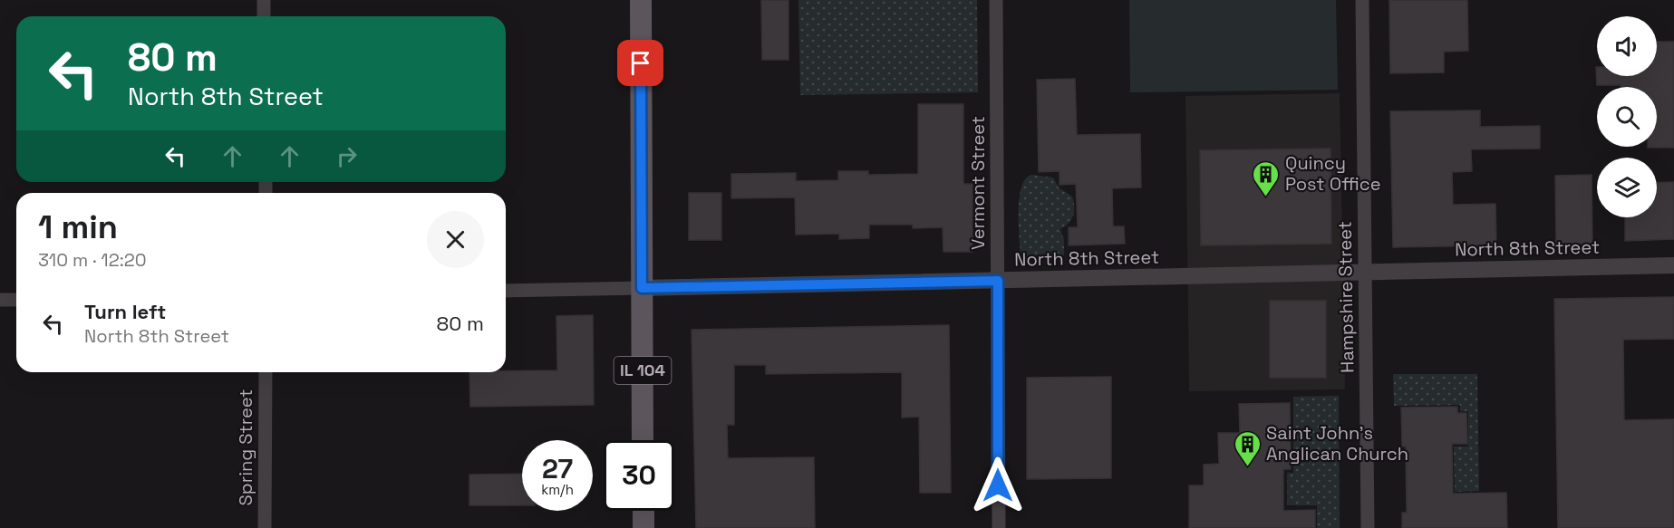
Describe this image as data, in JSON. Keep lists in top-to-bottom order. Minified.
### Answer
{"streets":{"main road":["IL 104"],"street":["Vermont Street","North 8th Street","Hampshire Street","Spring Street"]},"crossings":[["Vermont Street","North 8th Street"],["North 8th Street","Hampshire Street"],["North 8th Street","IL 104"]],"places":{"building":["Quincy Post Office","Saint John's Anglican Church"]},"page":{"turn":["80 m","North 8th Street"],"heading":["1 min","310 m · 12:20"],"list":[{"name":"Turn left","note":"North 8th Street","value":"80 m"}],"speed":"27 km/h","limit":"30"}}
